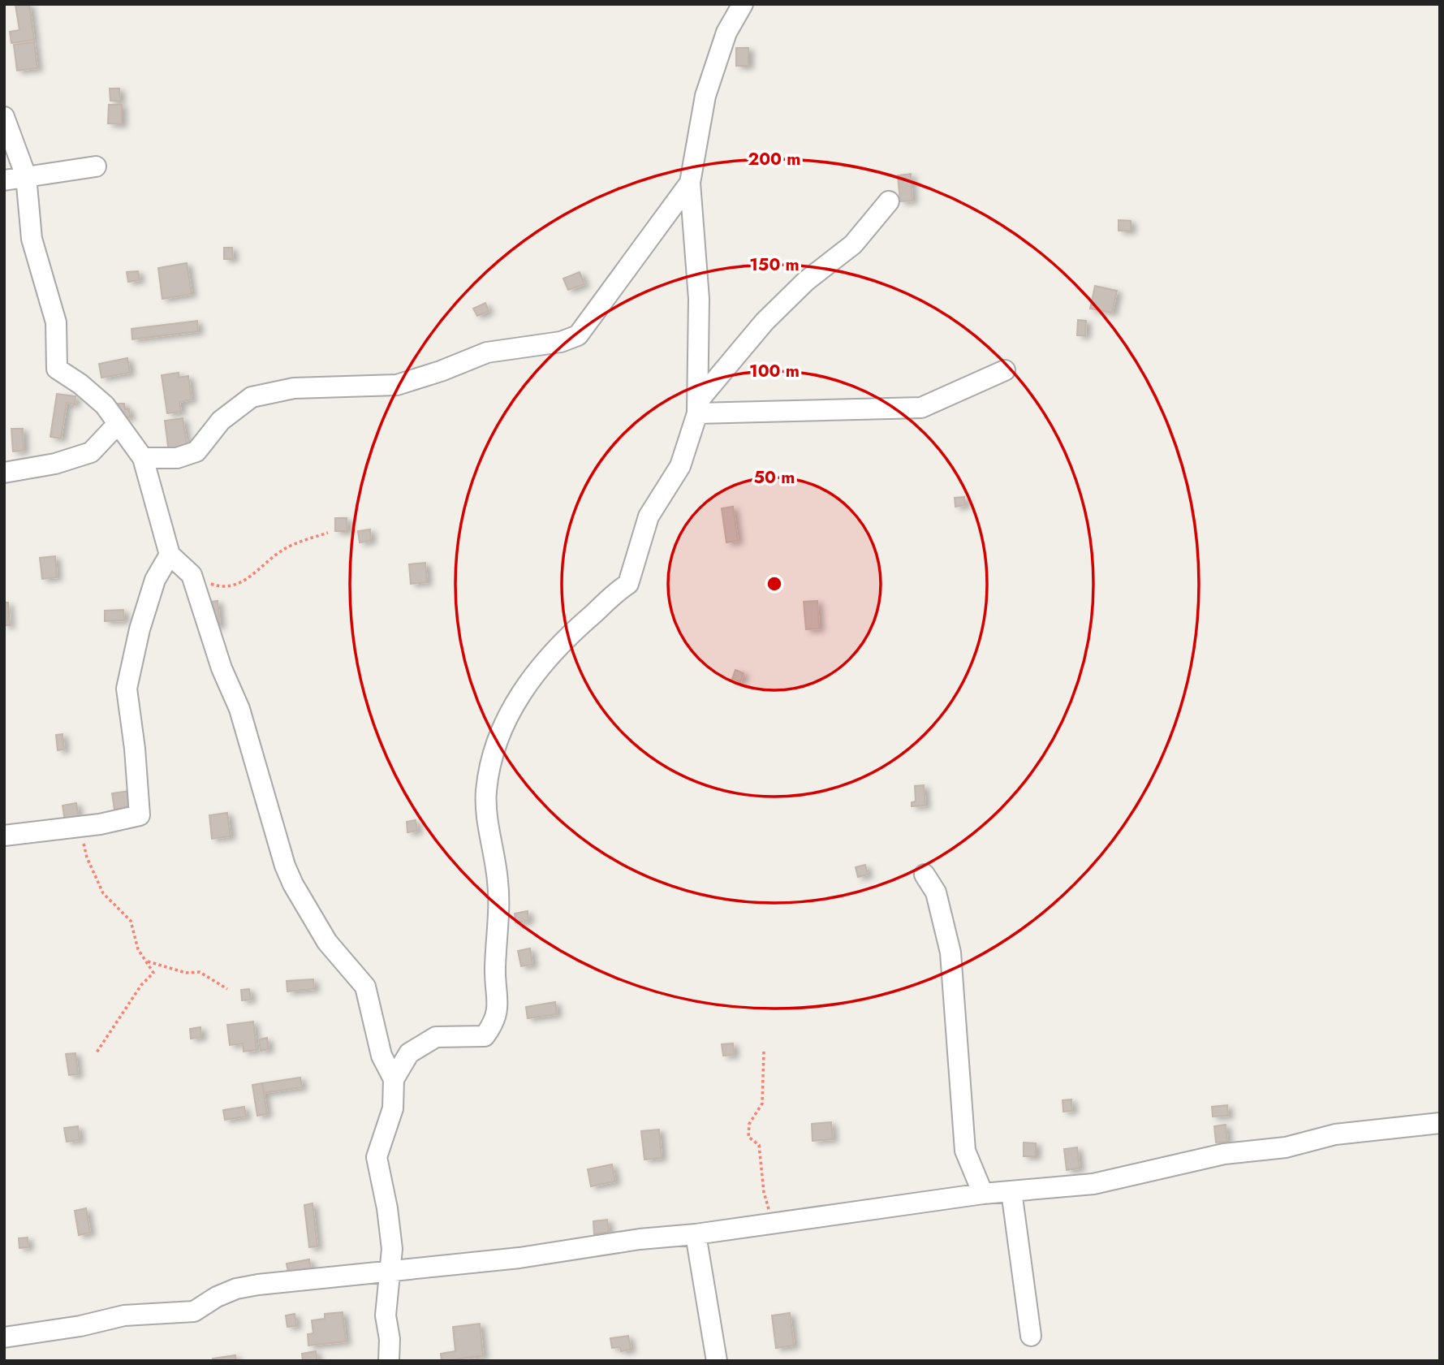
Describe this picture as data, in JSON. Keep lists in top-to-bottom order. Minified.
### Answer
{"rings":["200 m","150 m","100 m","50 m"]}
